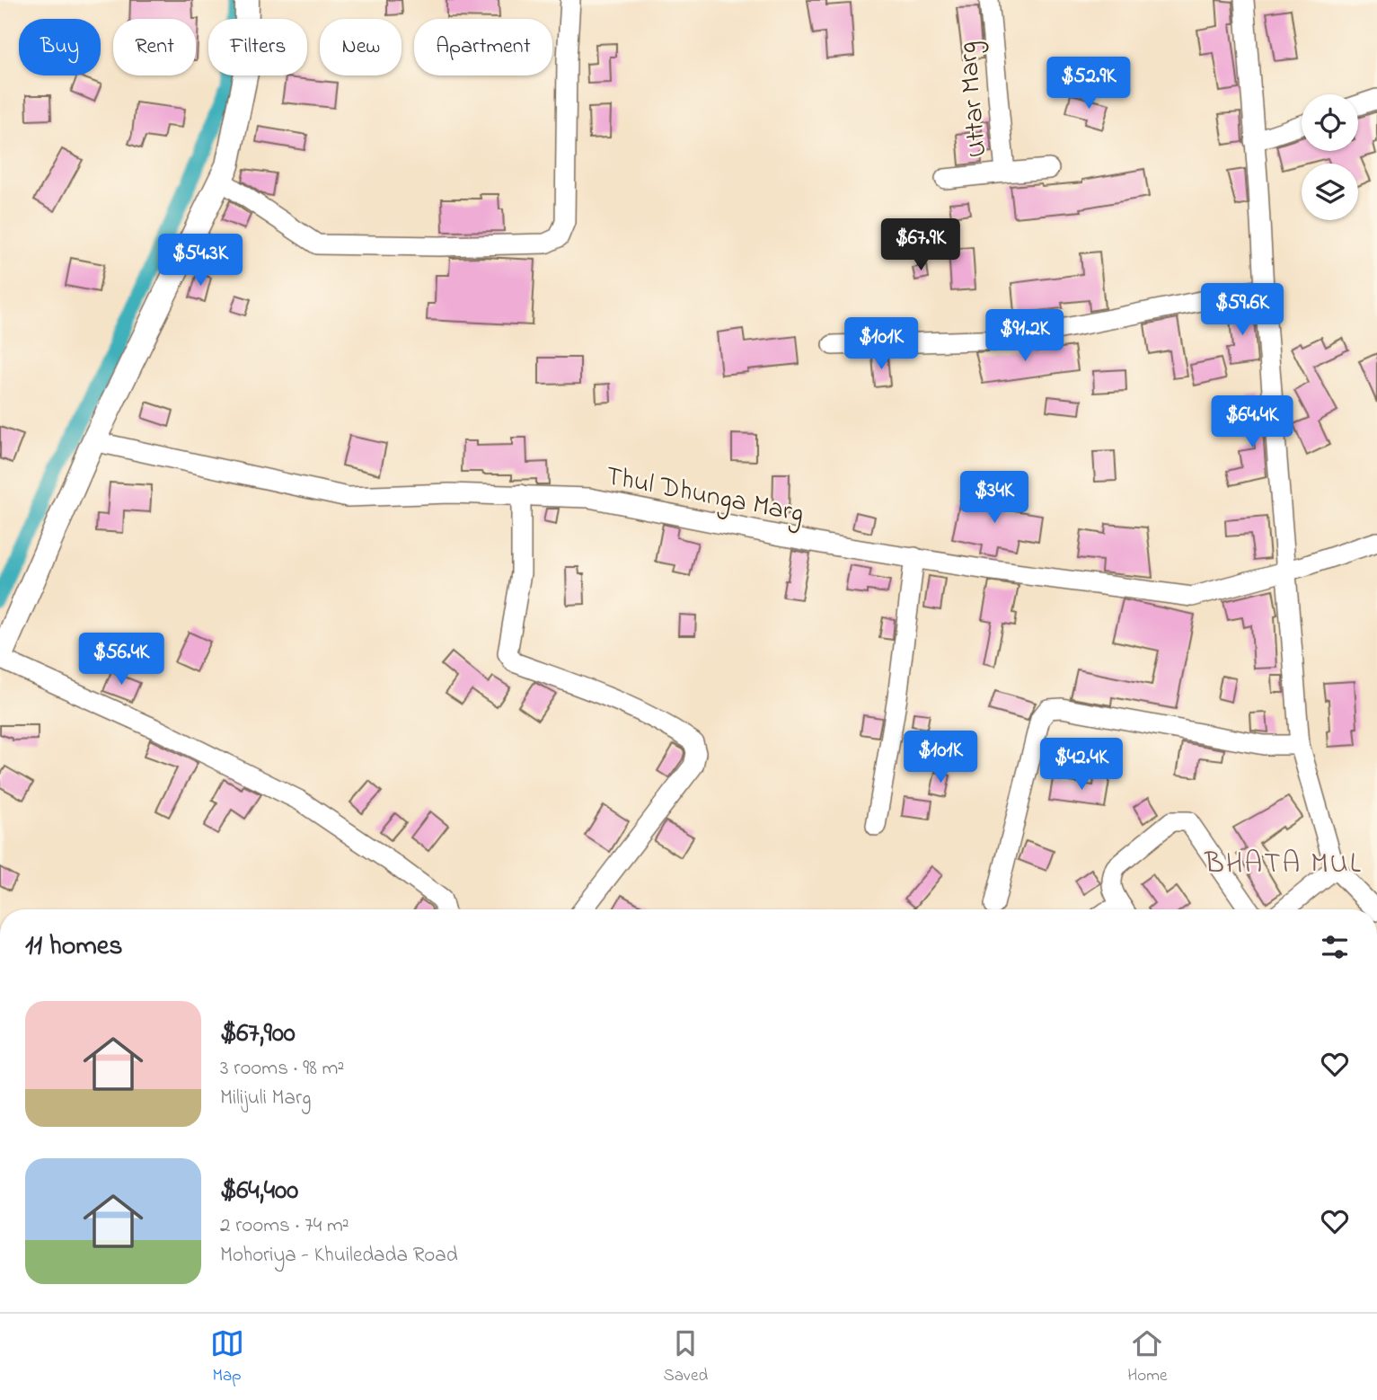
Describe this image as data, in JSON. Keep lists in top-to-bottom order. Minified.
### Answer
{"streets":{"street":["Uttar Marg","Thul Dhunga Marg"]},"districts":["BHATA MUL"],"page":{"chip":["Buy","Rent","Filters","New","Apartment"],"price":["$52.9K","$67.9K","$54.3K","$59.6K","$91.2K","$101K","$64.4K","$34K","$56.4K","$101K","$42.4K"],"heading":"11 homes","list":[{"name":"$67,900","note":"3 rooms · 98 m² · Milijuli Marg"},{"name":"$64,400","note":"2 rooms · 74 m² · Mohoriya - Khuiledada Road"}],"tabs":["Map","Saved","Home"]}}
